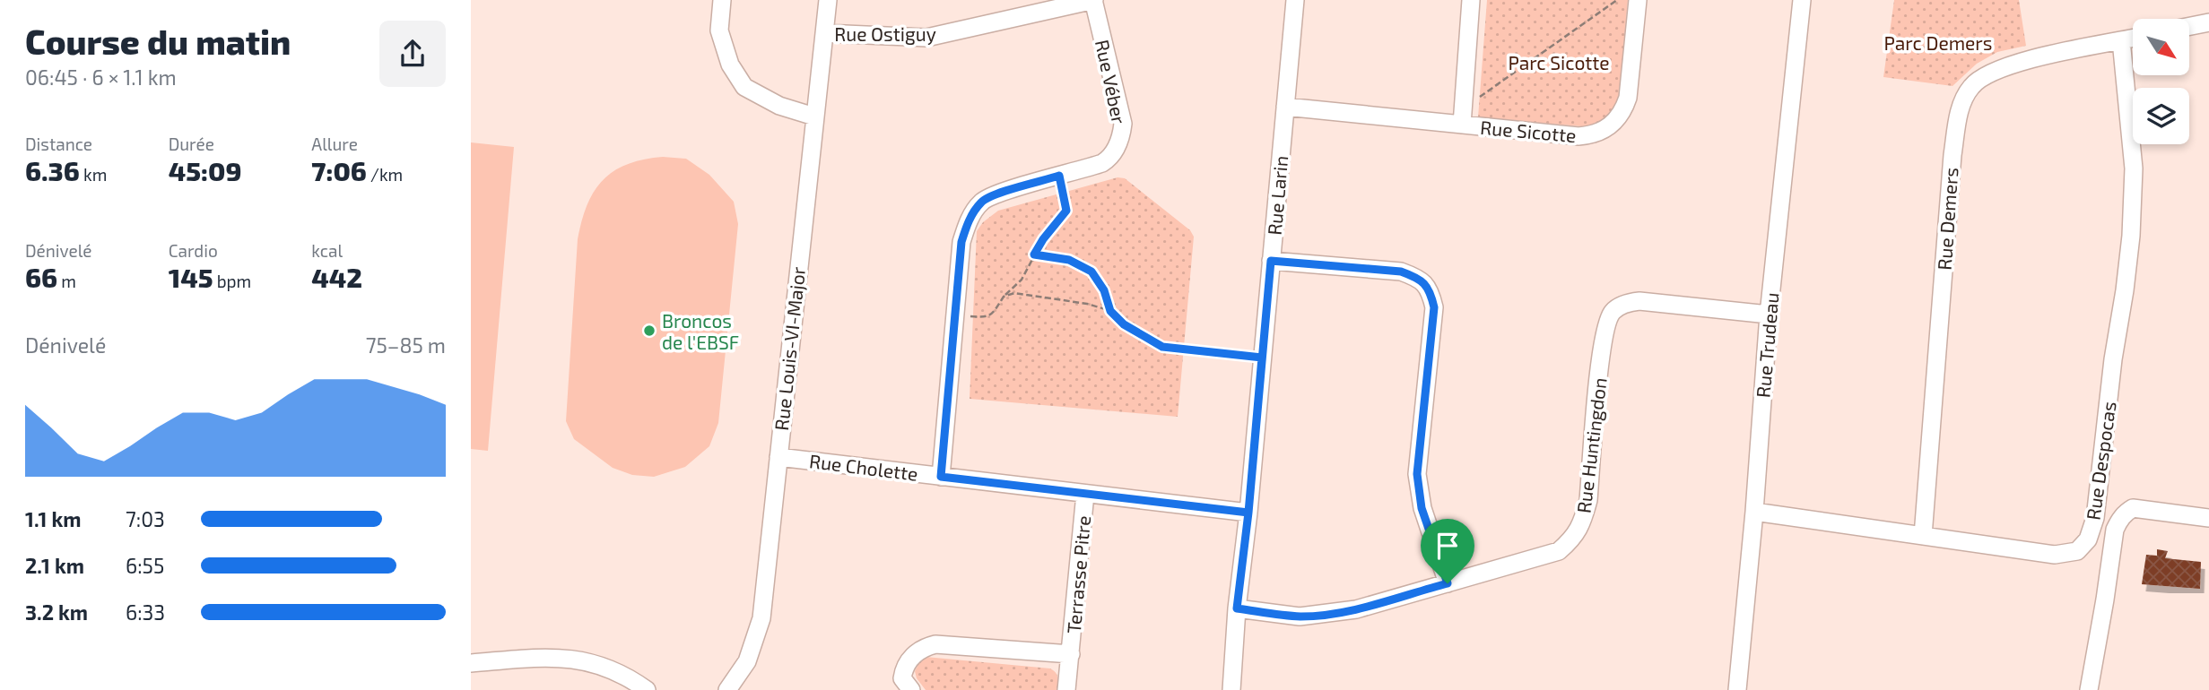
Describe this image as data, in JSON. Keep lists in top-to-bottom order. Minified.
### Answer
{"streets":{"street":["Rue Ostiguy","Rue Véber","Rue Sicotte","Rue Larin","Rue Demers","Rue Trudeau","Rue Louis-VI-Major","Rue Huntingdon","Rue Despocas","Rue Cholette","Terrasse Pitre"]},"crossings":[["Rue Ostiguy","Rue Véber"],["Rue Ostiguy","Rue Louis-VI-Major"],["Rue Véber","Rue Cholette"],["Rue Sicotte","Rue Larin"],["Rue Larin","Rue Huntingdon"],["Rue Larin","Rue Cholette"],["Rue Demers","Rue Despocas"],["Rue Trudeau","Rue Huntingdon"],["Rue Trudeau","Rue Despocas"],["Rue Louis-VI-Major","Rue Cholette"],["Rue Cholette","Terrasse Pitre"]],"parks":["Parc Demers","Parc Sicotte"],"places":["Broncos de l'EBSF"],"north":"bottom right","page":{"heading":["Course du matin","06:45 · 6 × 1.1 km"],"stats":[["Distance","6.36 km"],["Durée","45:09"],["Allure","7:06 /km"],["Dénivelé","66 m"],["Cardio","145 bpm"],["kcal","442"]],"chart":["Dénivelé","75–85 m"],"list":[{"name":"1.1 km","note":"7:03"},{"name":"2.1 km","note":"6:55"},{"name":"3.2 km","note":"6:33"}]}}
